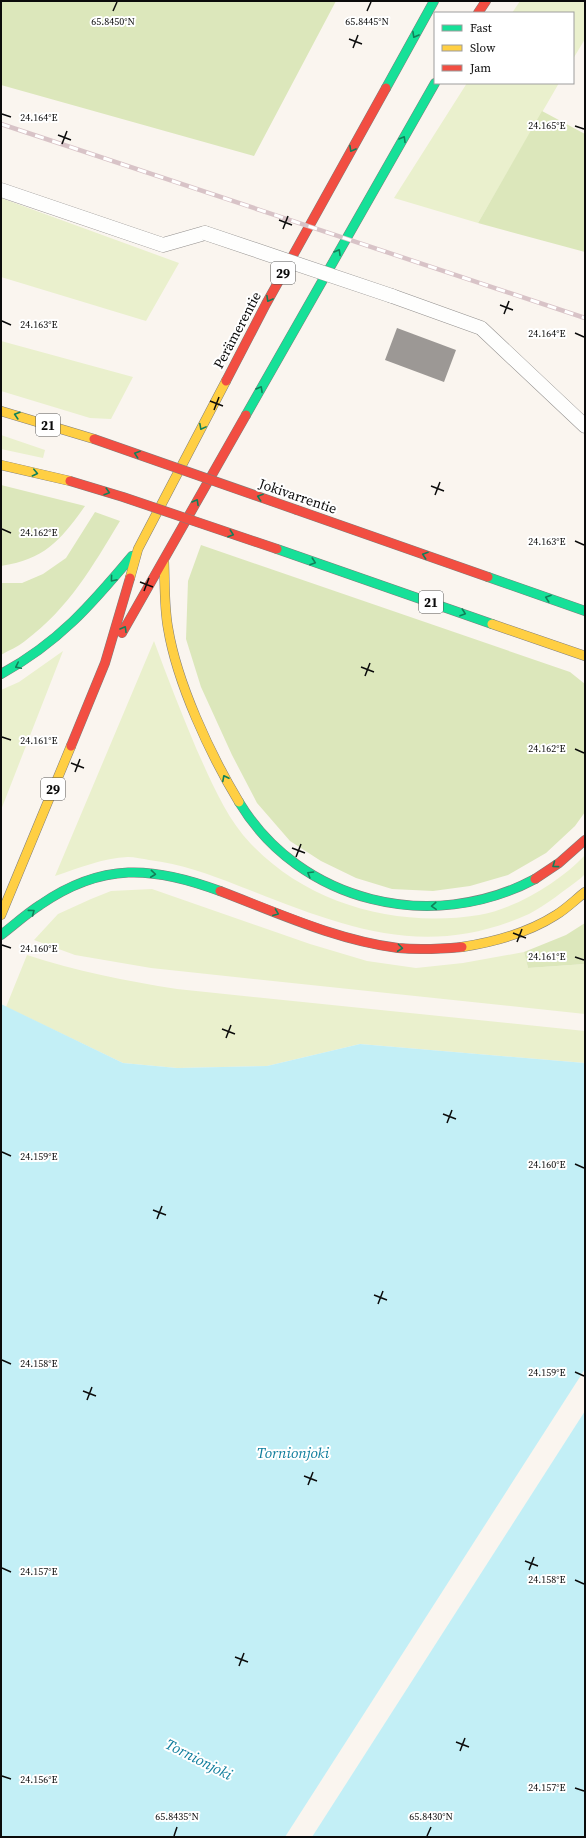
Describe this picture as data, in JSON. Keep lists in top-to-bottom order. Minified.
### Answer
{"streets":{"highway":["29","Perämerentie","21","Jokivarrentie"]},"water":["Tornionjoki"],"legend":["Fast","Slow","Jam"],"coordinates":["65.8450°N","65.8445°N","24.164°E","24.165°E","24.163°E","24.162°E","24.161°E","24.160°E","24.159°E","24.158°E","24.157°E","24.156°E","65.8435°N","65.8430°N"]}
